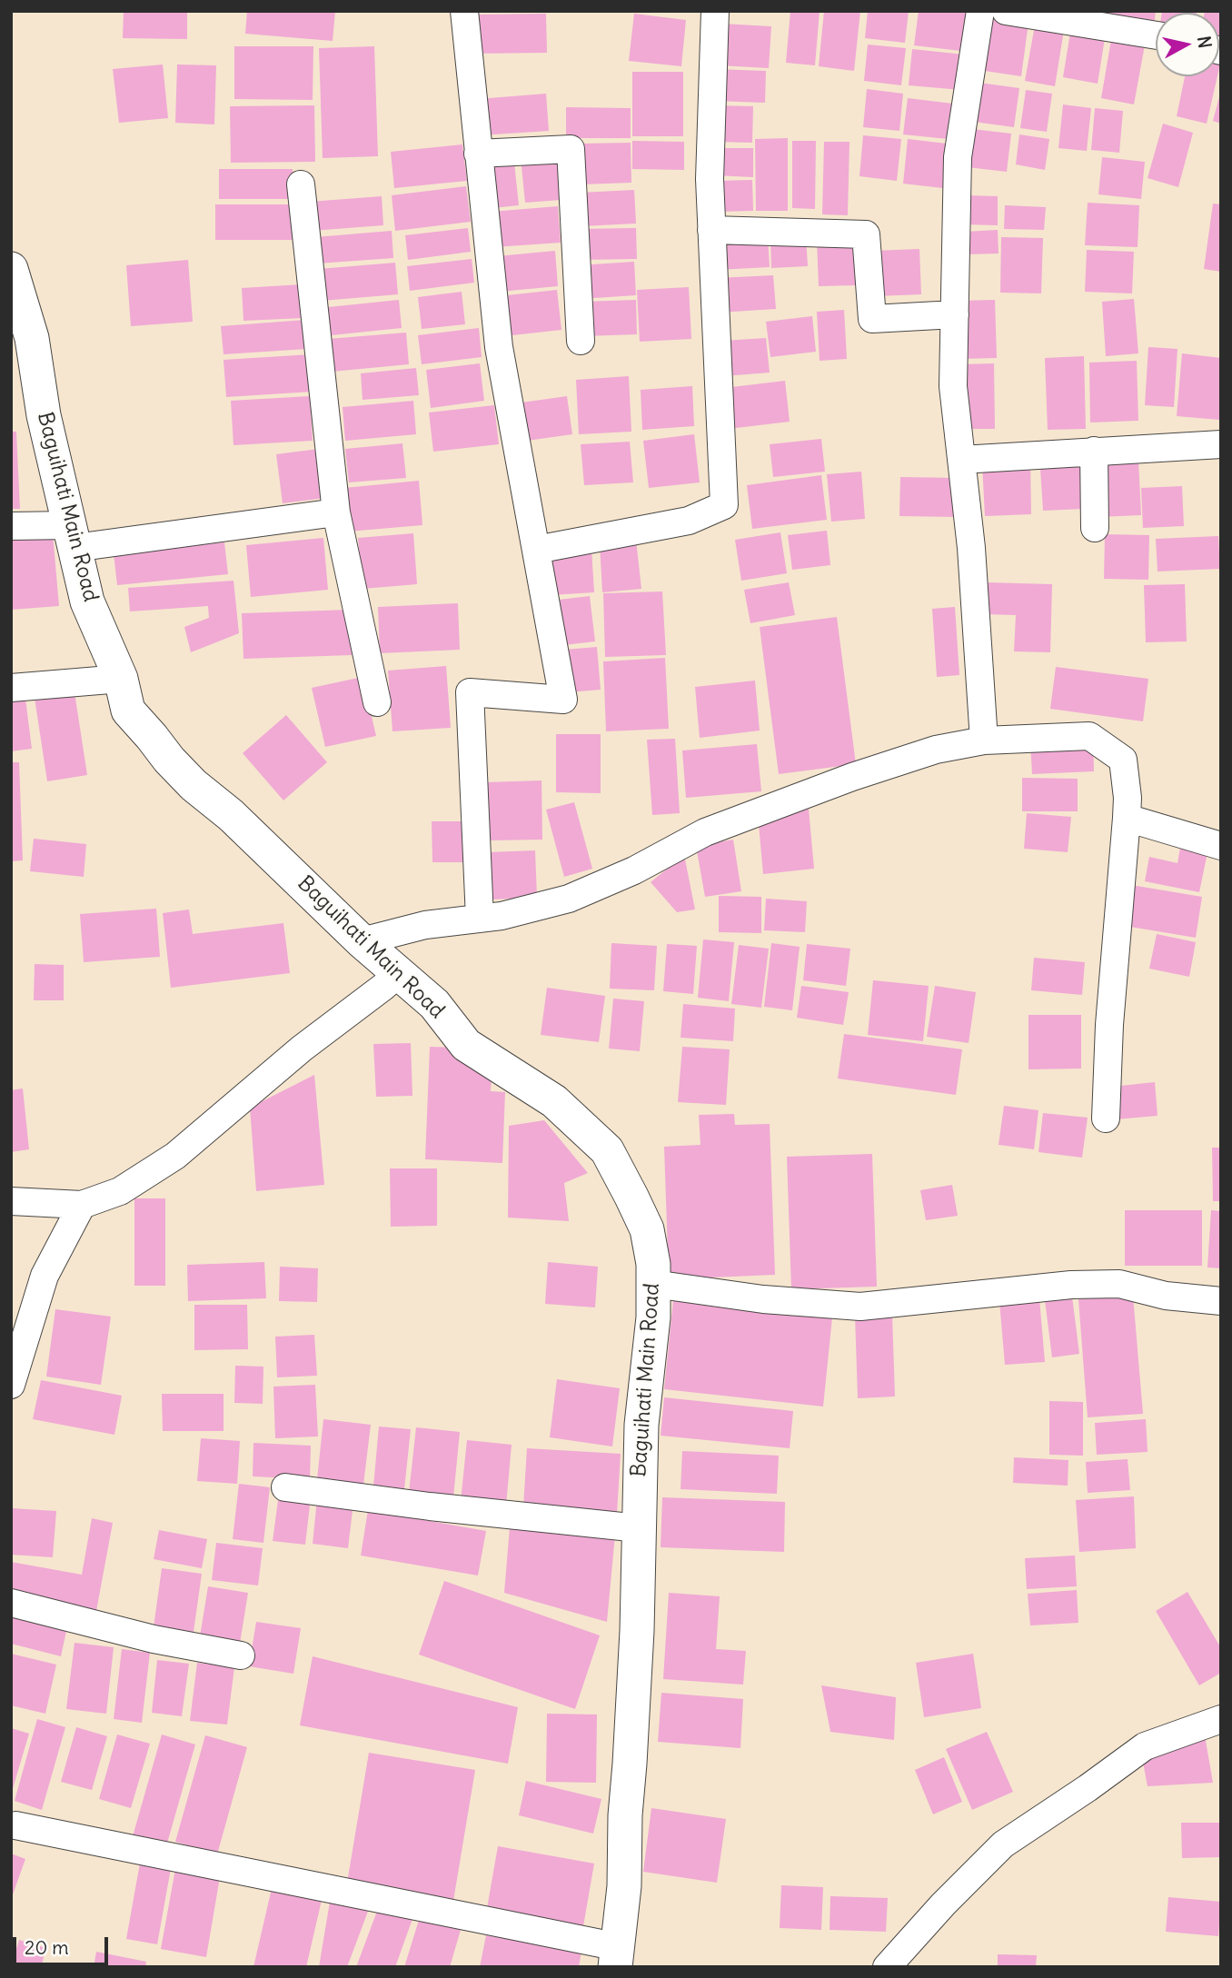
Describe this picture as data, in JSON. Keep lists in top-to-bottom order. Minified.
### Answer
{"streets":{"street":["Baguihati Main Road"]},"scale_bar":"20 m","north":"right"}
